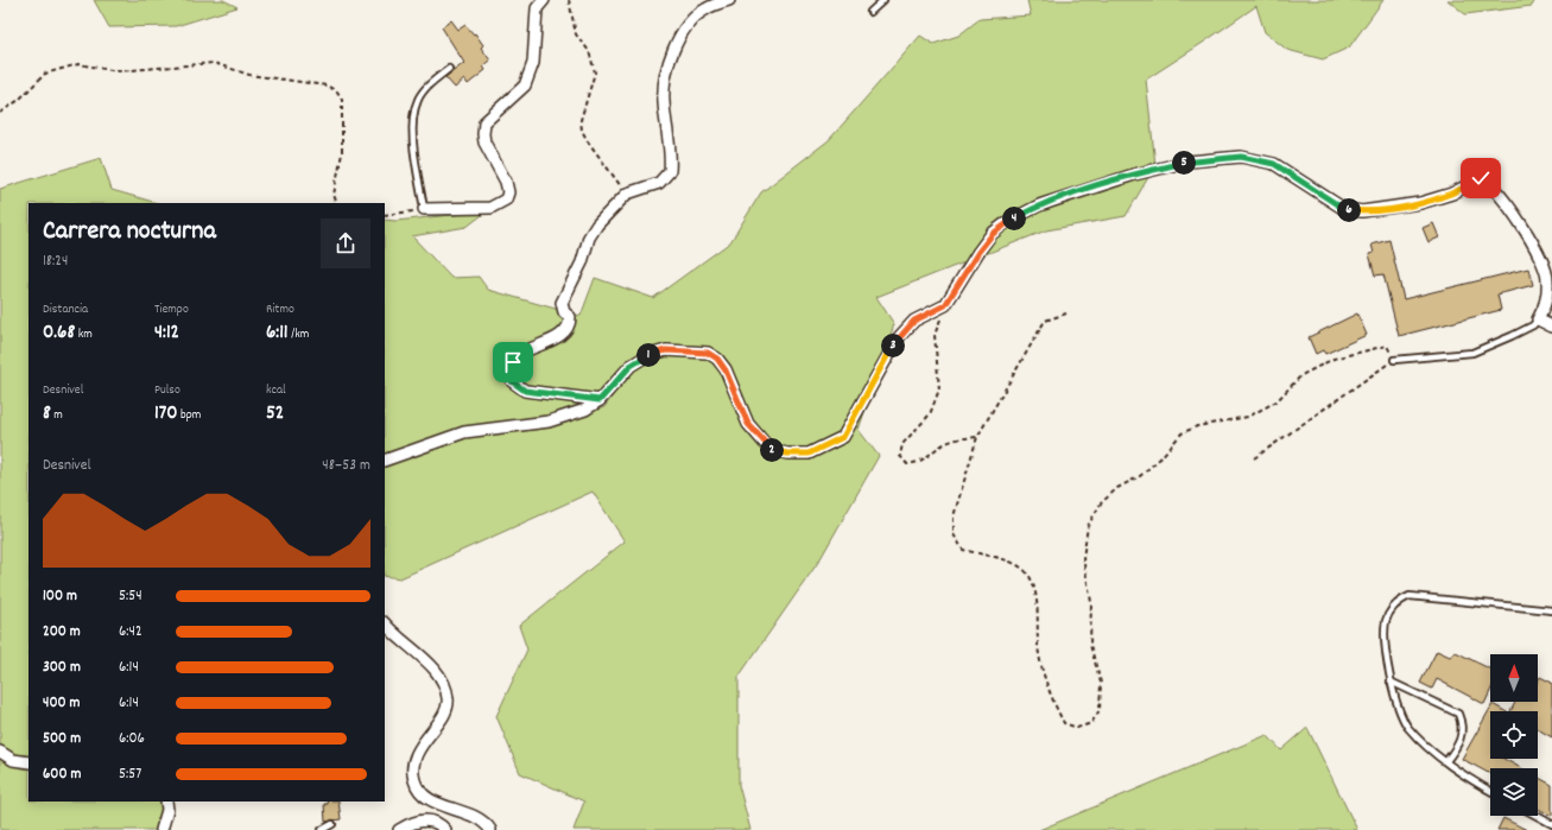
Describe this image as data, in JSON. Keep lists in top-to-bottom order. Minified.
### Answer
{"north":"top","page":{"pins":["5","6","4","3","1","2"],"heading":["Carrera nocturna","18:24"],"stats":[["Distancia","0.68 km"],["Tiempo","4:12"],["Ritmo","6:11 /km"],["Desnivel","8 m"],["Pulso","170 bpm"],["kcal","52"]],"chart":["Desnivel","48–53 m"],"list":[{"name":"100 m","note":"5:54"},{"name":"200 m","note":"6:42"},{"name":"300 m","note":"6:14"},{"name":"400 m","note":"6:14"},{"name":"500 m","note":"6:06"},{"name":"600 m","note":"5:57"}]}}
